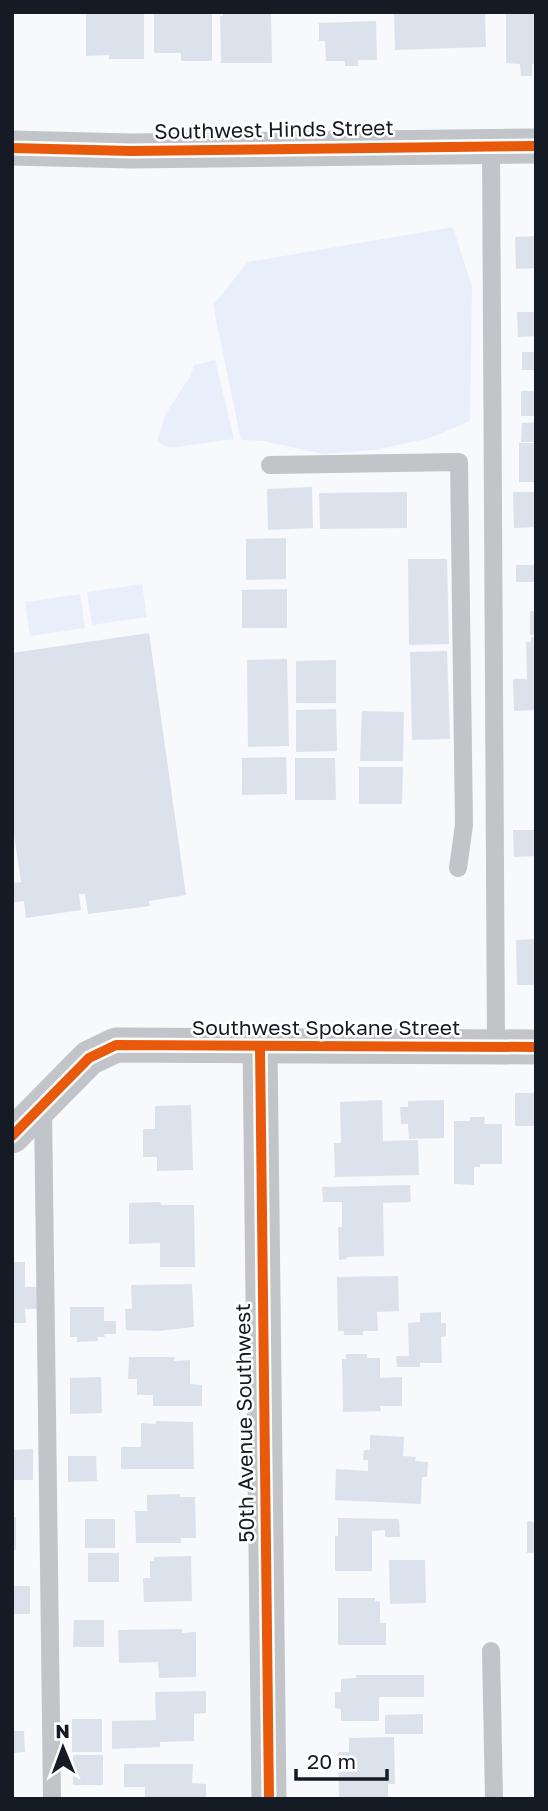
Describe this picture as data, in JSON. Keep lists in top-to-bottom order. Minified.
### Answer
{"streets":{"street":["Southwest Hinds Street","Southwest Spokane Street","50th Avenue Southwest"]},"crossings":[["Southwest Spokane Street","50th Avenue Southwest"]],"scale_bar":"20 m","north":"top"}
